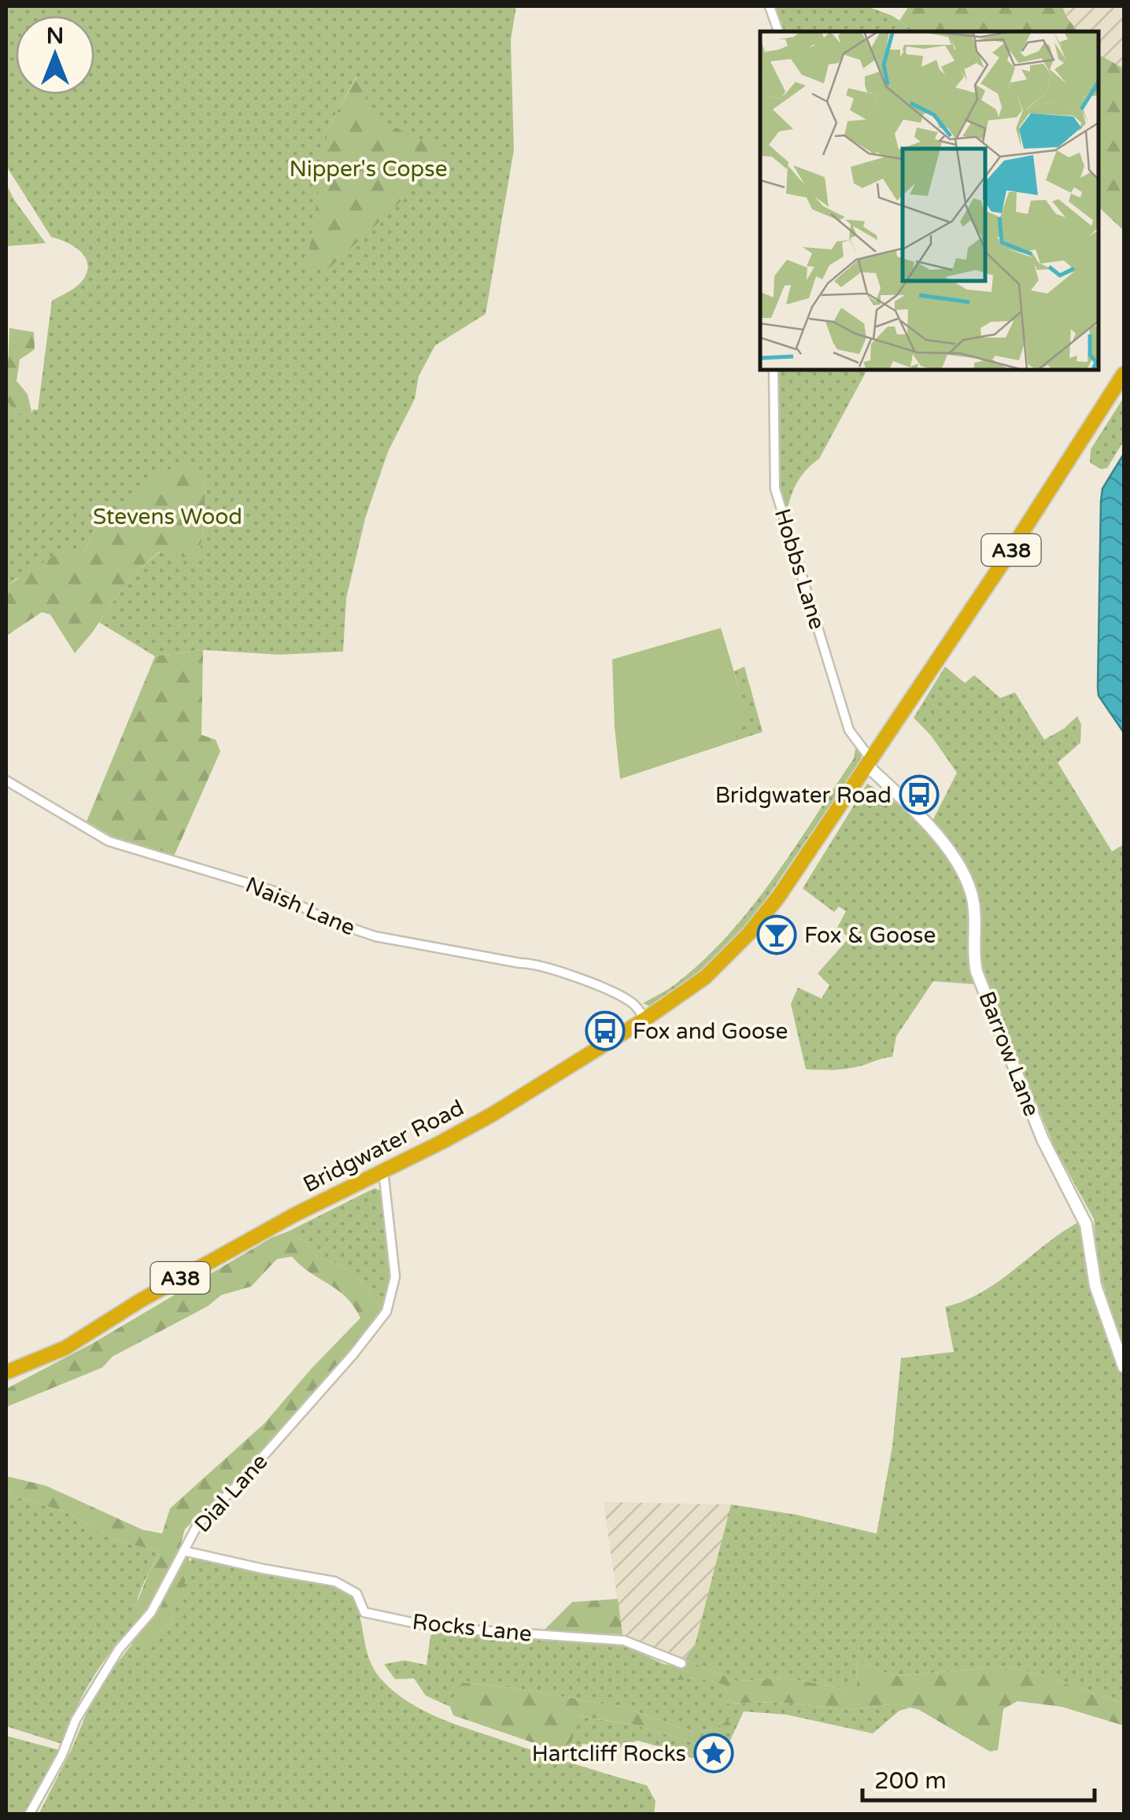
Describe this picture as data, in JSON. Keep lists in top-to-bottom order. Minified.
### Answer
{"streets":{"highway":["A38","Bridgwater Road"],"main road":["Barrow Lane"],"street":["Hobbs Lane","Naish Lane","Dial Lane","Rocks Lane"]},"crossings":[["Hobbs Lane","Barrow Lane"],["Hobbs Lane","Bridgwater Road"],["Naish Lane","Bridgwater Road"],["Barrow Lane","Bridgwater Road"],["Bridgwater Road","Dial Lane"],["Dial Lane","Rocks Lane"]],"parks":["Nipper's Copse","Stevens Wood"],"places":{"bus stop":["Bridgwater Road","Fox and Goose"],"bar":["Fox & Goose"],"place":["Hartcliff Rocks"]},"scale_bar":"200 m","north":"top"}
